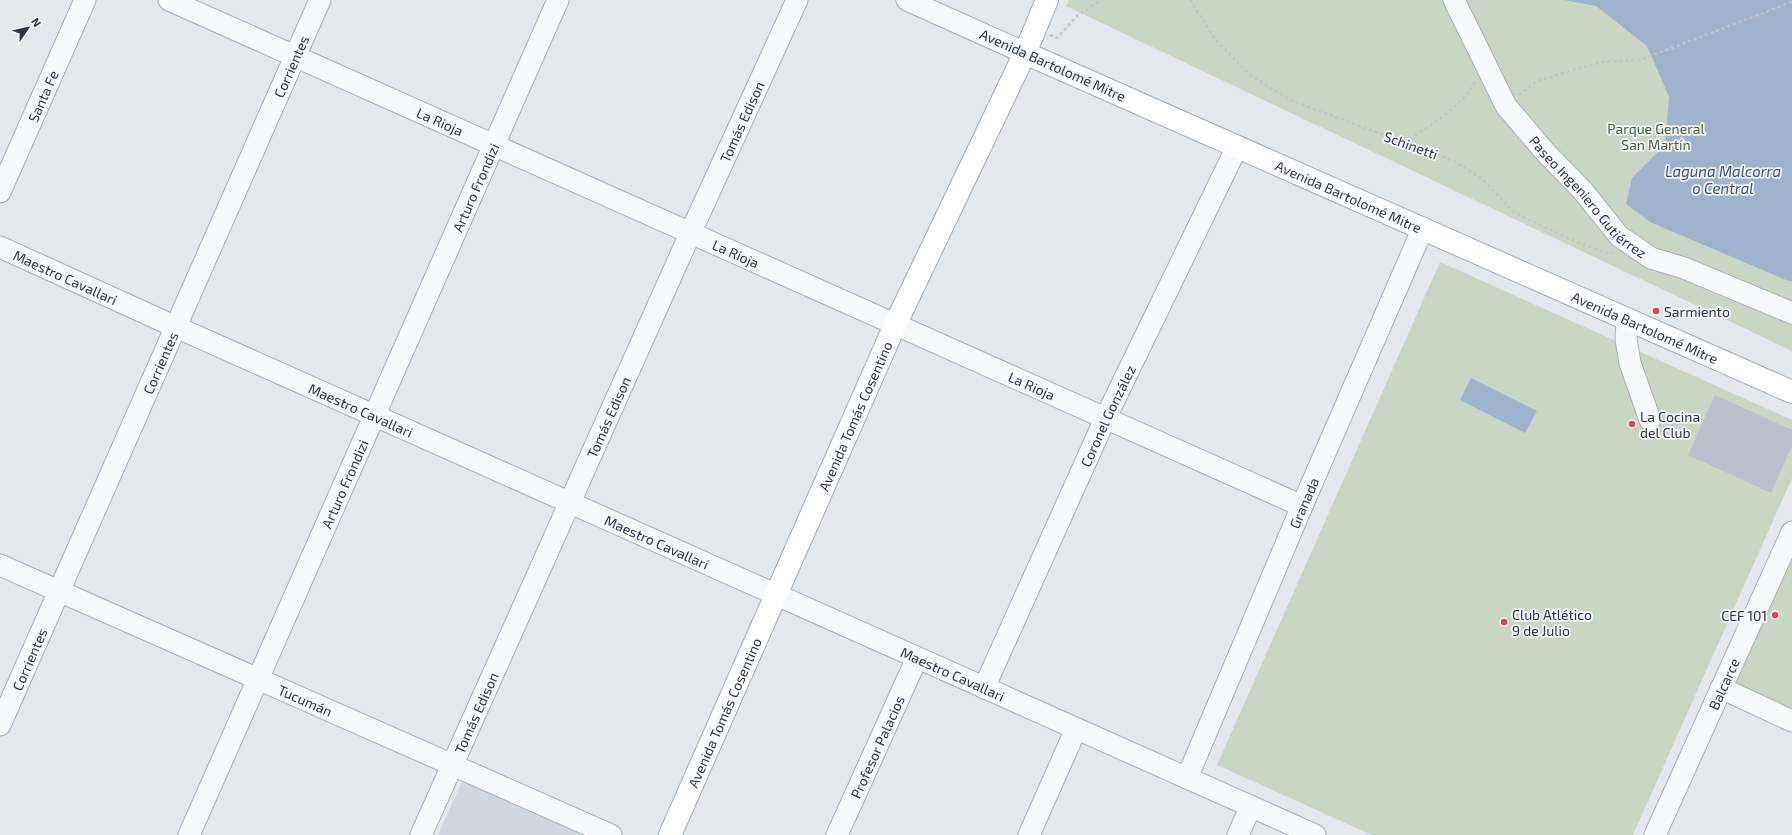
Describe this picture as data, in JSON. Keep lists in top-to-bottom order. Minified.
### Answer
{"streets":{"main road":["Avenida Bartolomé Mitre","Avenida Tomás Cosentino"],"street":["Corrientes","Santa Fe","La Rioja","Tomás Edison","Arturo Frondizi","Paseo Ingeniero Gutiérrez","Maestro Cavallari","Coronel González","Granada","Balcarce","Tucumán","Profesor Palacios"],"path":["Schinetti"]},"crossings":[["Avenida Bartolomé Mitre","Avenida Tomás Cosentino"],["Avenida Bartolomé Mitre","Coronel González"],["Avenida Bartolomé Mitre","Granada"],["Corrientes","La Rioja"],["Corrientes","Maestro Cavallari"],["Corrientes","Tucumán"],["La Rioja","Tomás Edison"],["La Rioja","Arturo Frondizi"],["La Rioja","Avenida Tomás Cosentino"],["La Rioja","Coronel González"],["La Rioja","Granada"],["Tomás Edison","Maestro Cavallari"],["Tomás Edison","Tucumán"],["Arturo Frondizi","Maestro Cavallari"],["Arturo Frondizi","Tucumán"],["Maestro Cavallari","Avenida Tomás Cosentino"],["Maestro Cavallari","Coronel González"],["Maestro Cavallari","Granada"],["Maestro Cavallari","Profesor Palacios"]],"water":["Laguna Malcorra o Central"],"parks":["Parque General San Martín"],"places":["Sarmiento","La Cocina del Club","CEF 101","Club Atlético 9 de Julio"],"north":"top right"}
